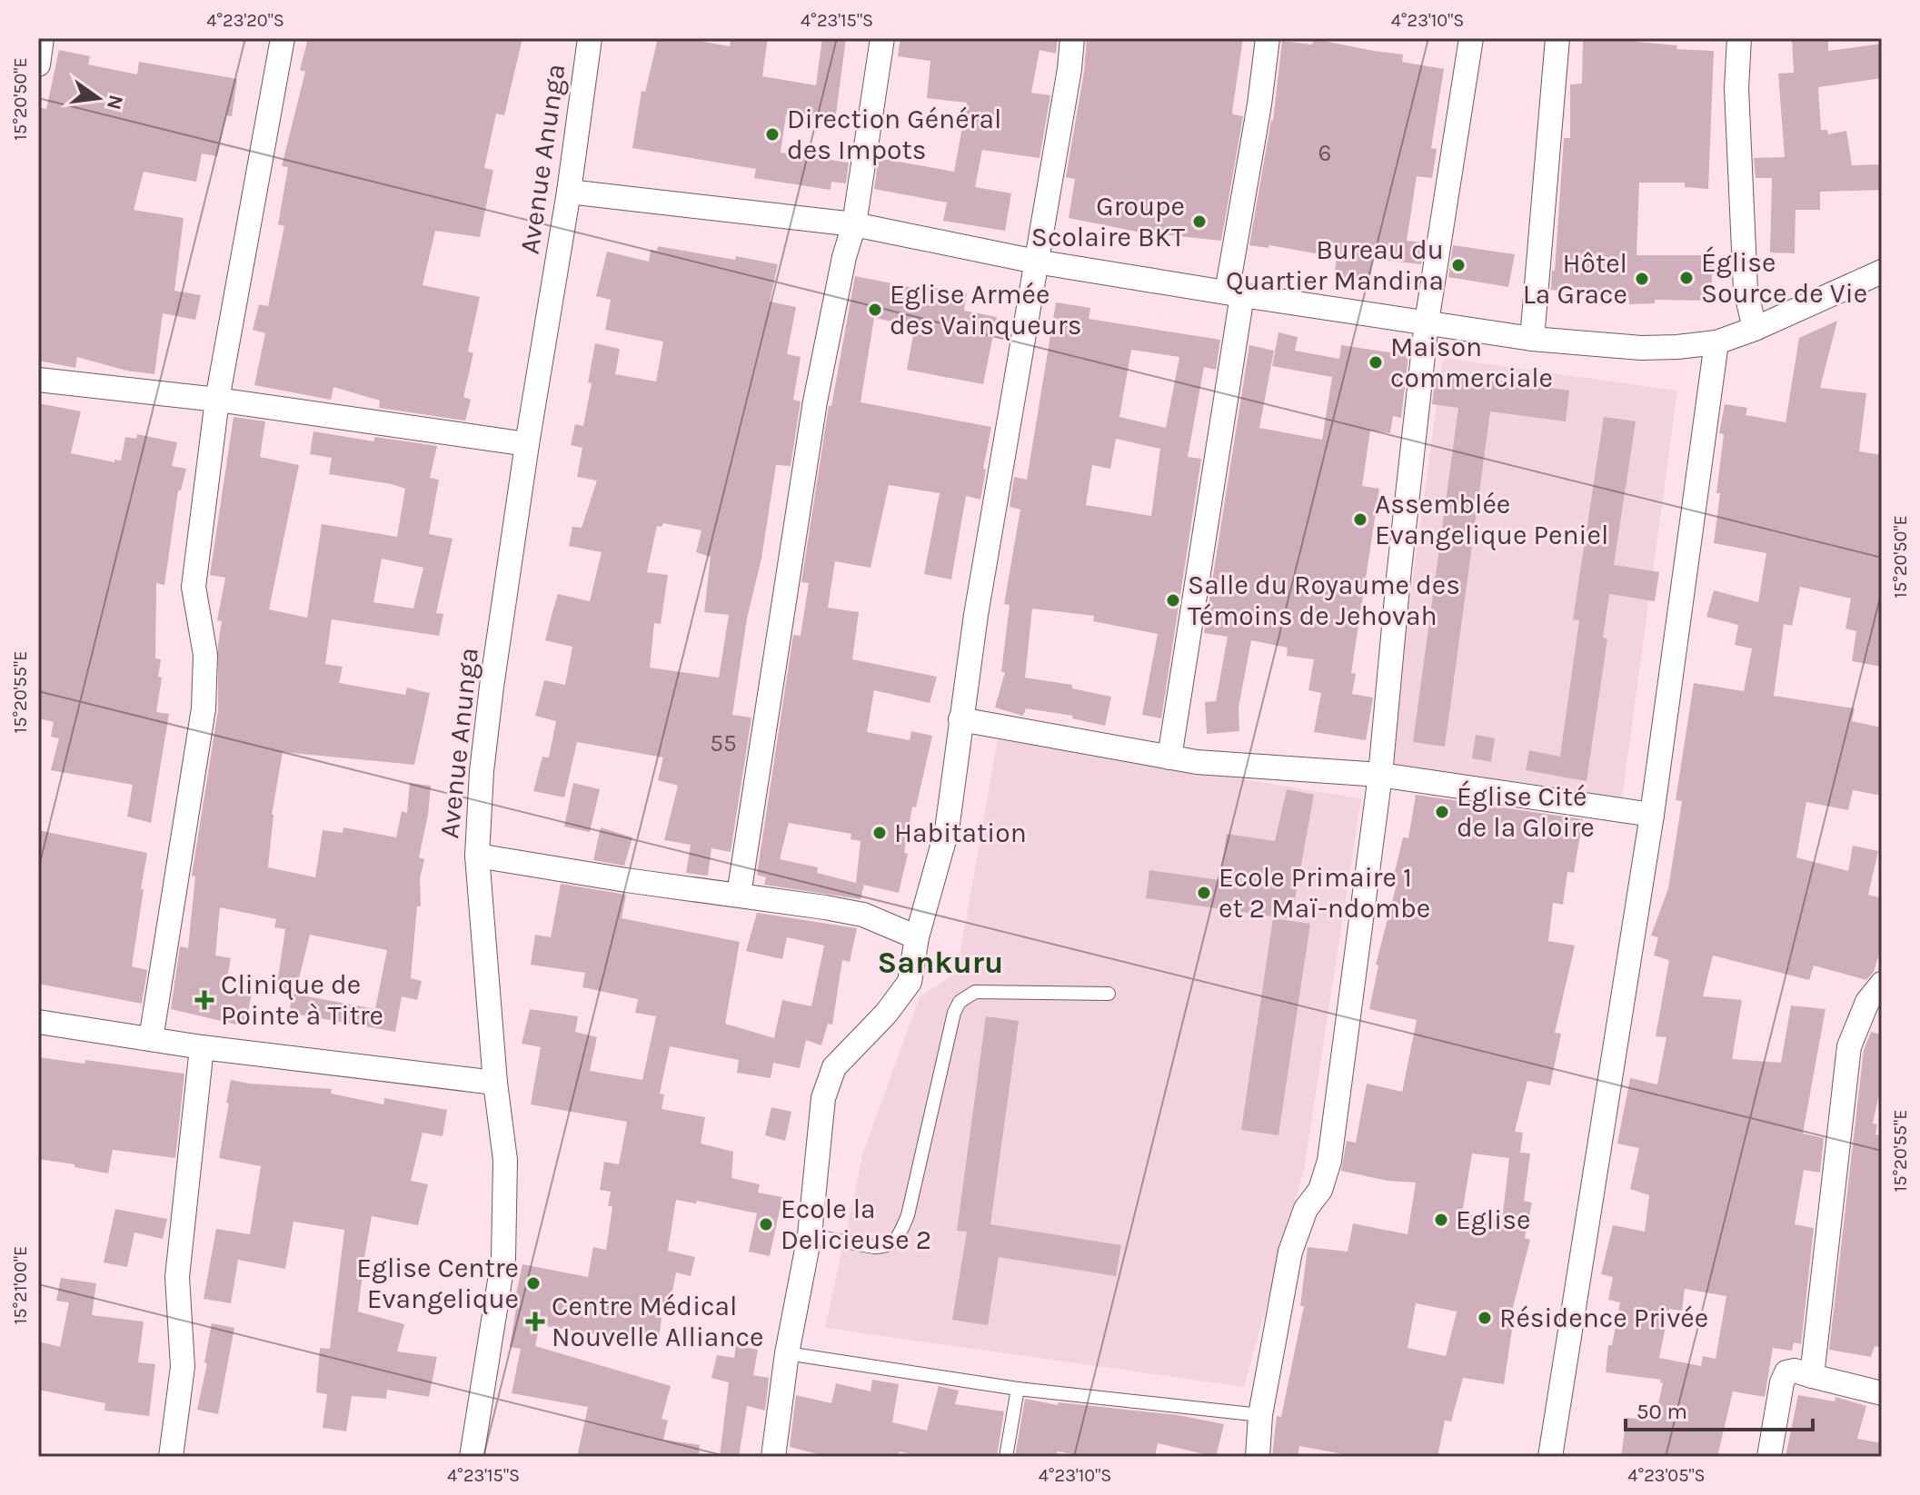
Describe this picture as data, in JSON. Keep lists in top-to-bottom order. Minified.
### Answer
{"streets":{"street":["Avenue Anunga"]},"districts":["Sankuru"],"places":{"other":["Direction Général des Impots","Groupe Scolaire BKT","Bureau du Quartier Mandina","Église Source de Vie","Hôtel La Grace","Eglise Armée des Vainqueurs","Maison commerciale","Assemblée Evangelique Peniel","Salle du Royaume des Témoins de Jehovah","Église Cité de la Gloire","Habitation","Ecole Primaire 1 et 2 Maï-ndombe","Eglise","Ecole la Delicieuse 2","Eglise Centre Evangelique","Résidence Privée"],"health":["Clinique de Pointe à Titre","Centre Médical Nouvelle Alliance"]},"house_numbers":["6","55"],"scale_bar":"50 m","north":"right","coordinates":["4°23'20\"S","4°23'15\"S","4°23'10\"S","15°20'50\"E","15°20'55\"E","15°21'00\"E","4°23'05\"S"]}
